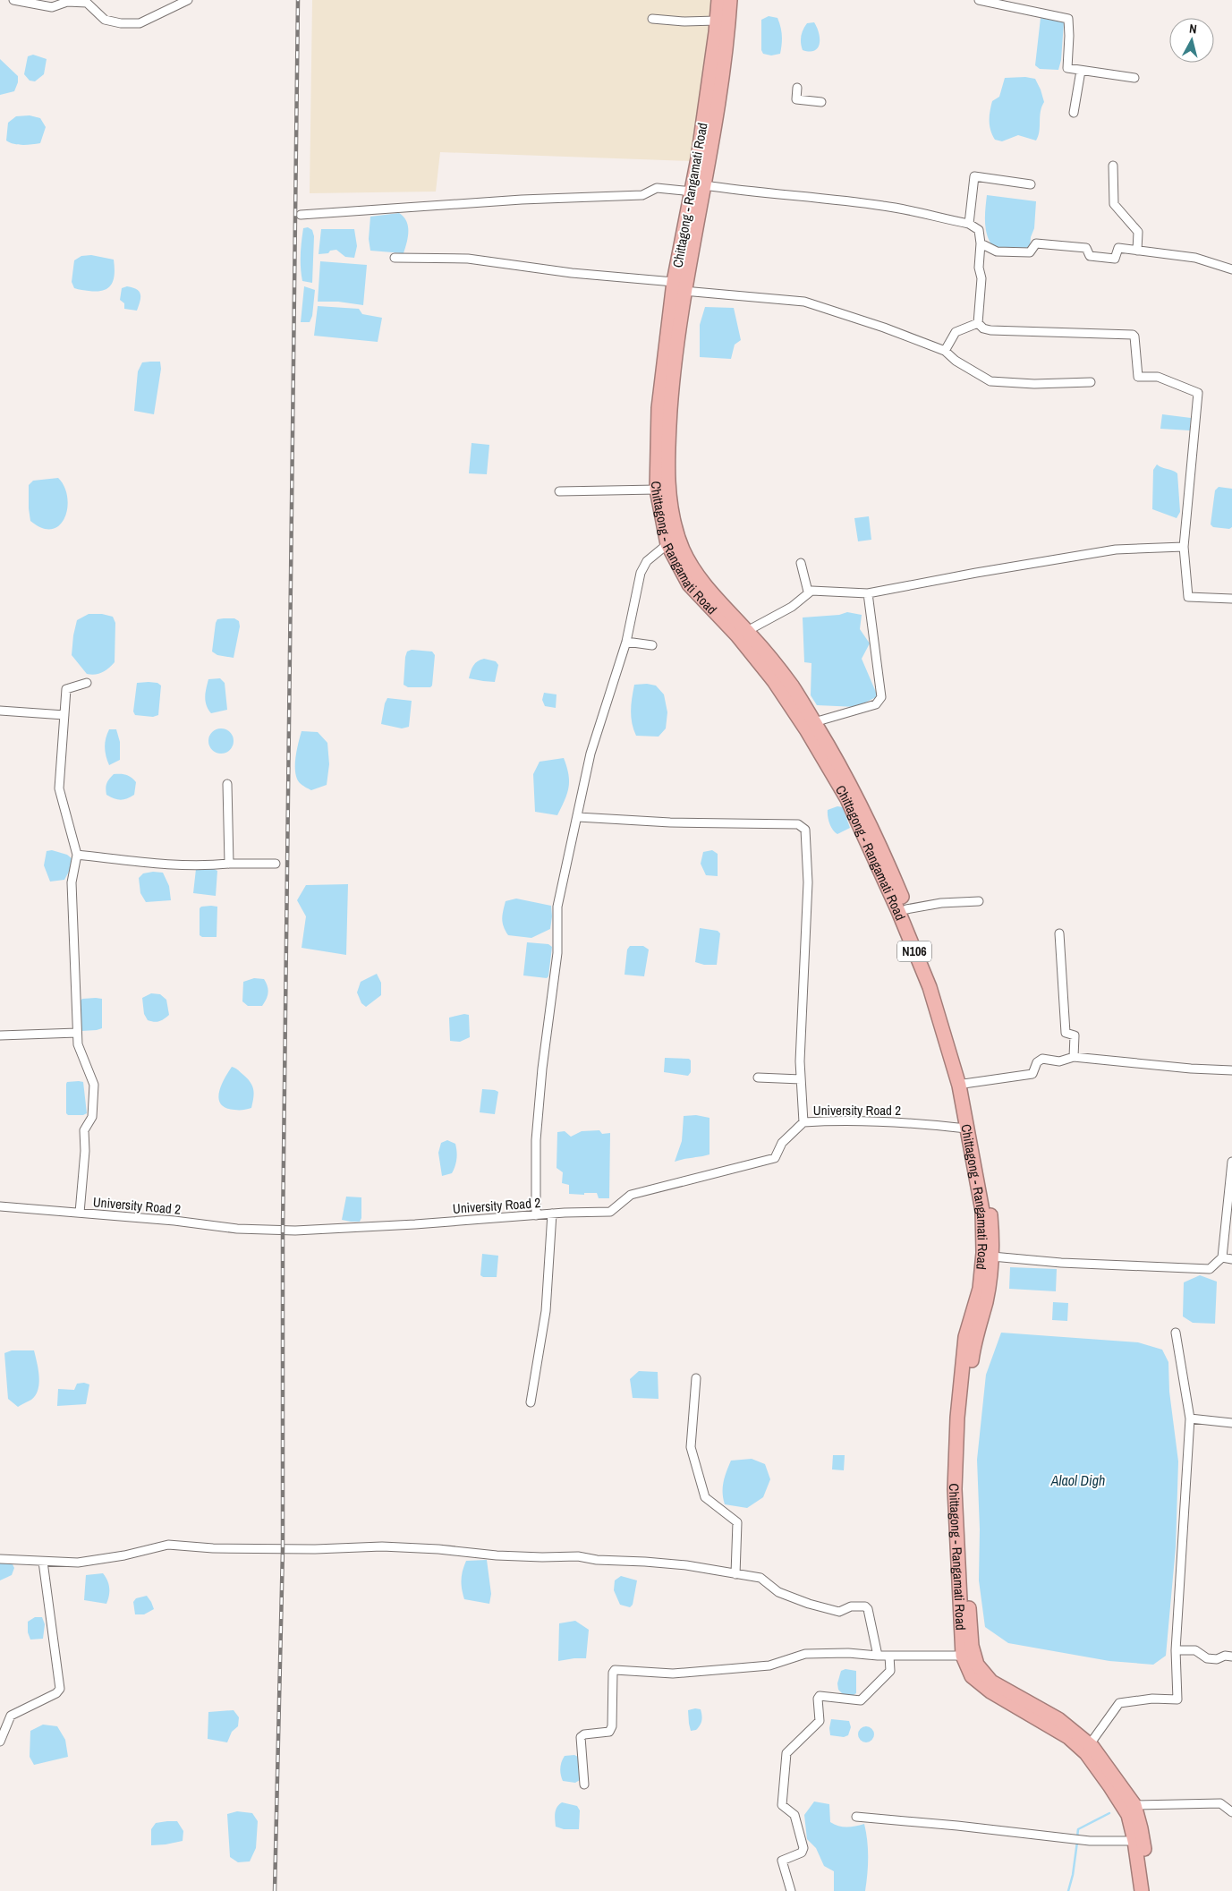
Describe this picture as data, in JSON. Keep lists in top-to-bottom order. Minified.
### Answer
{"streets":{"highway":["Chittagong - Rangamati Road","N106"],"street":["University Road 2"]},"crossings":[["Chittagong - Rangamati Road","University Road 2"]],"water":["Alaol Digh"],"north":"top"}
